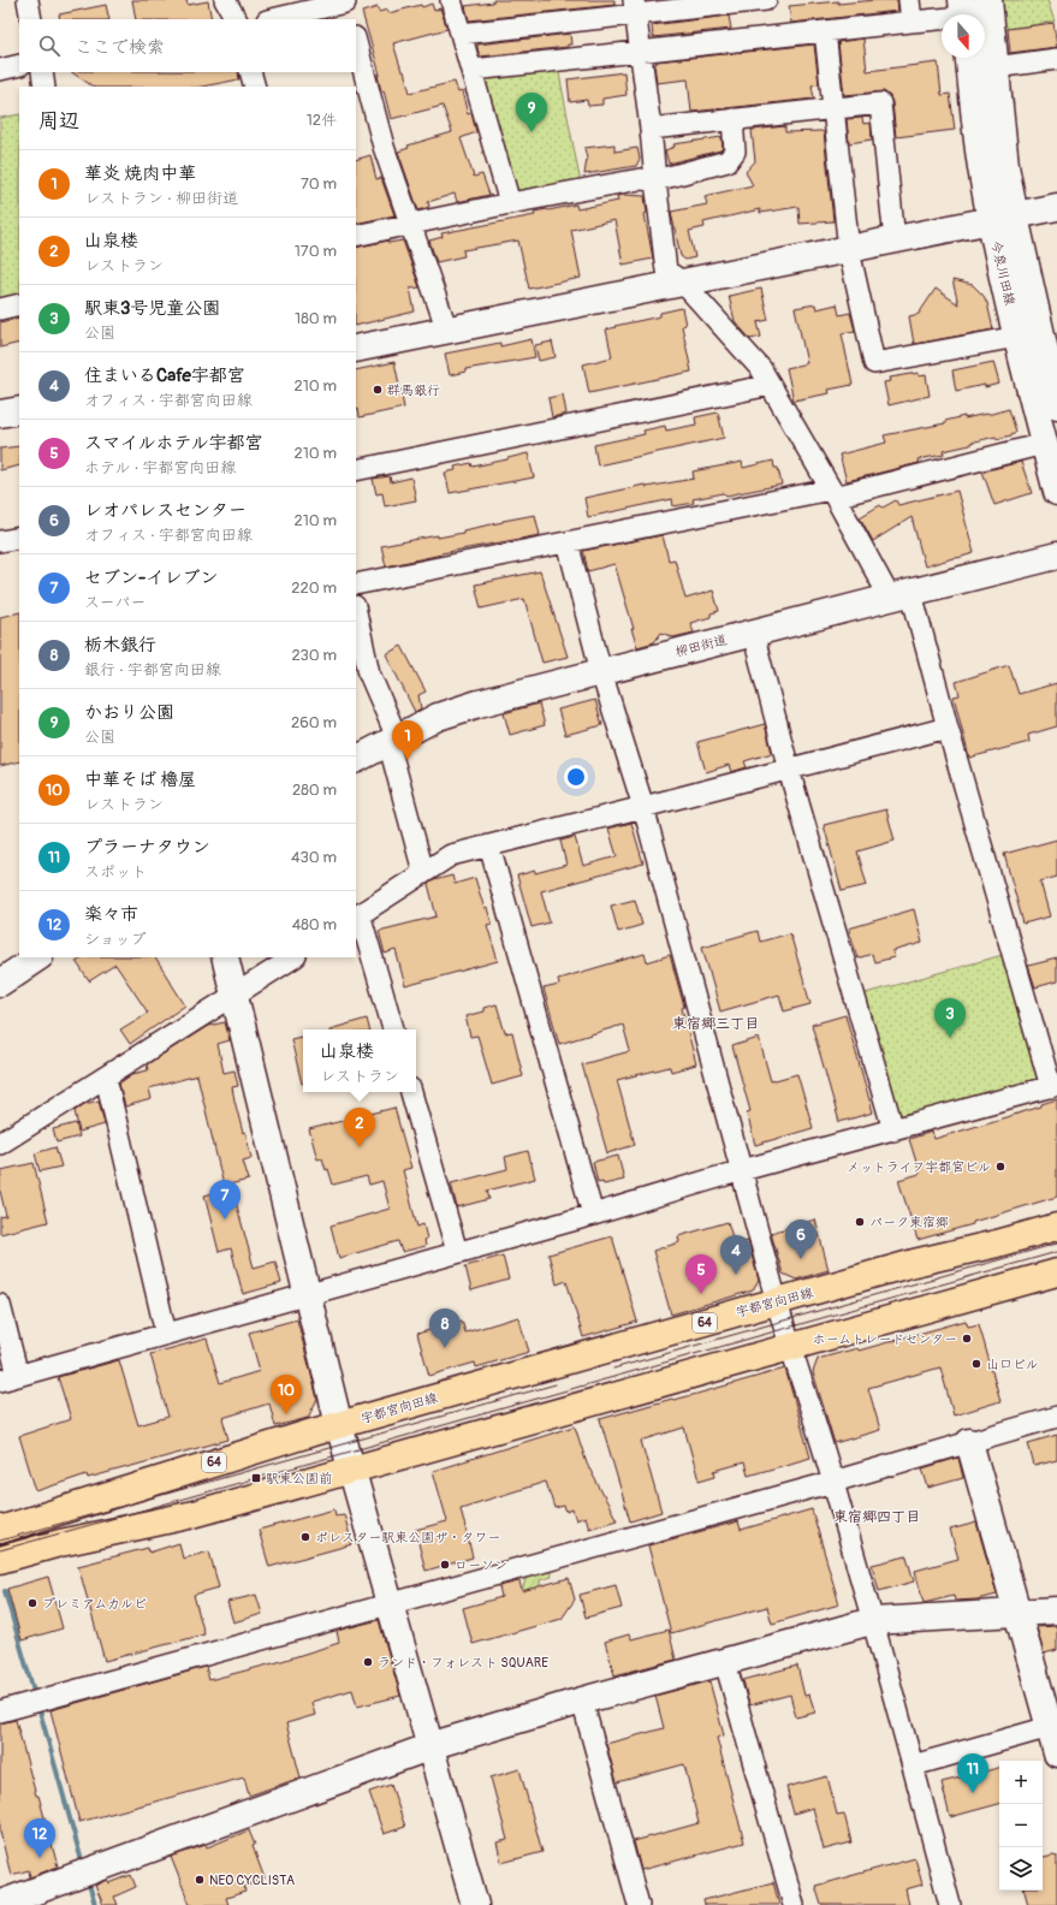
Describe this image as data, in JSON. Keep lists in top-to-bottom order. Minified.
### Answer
{"streets":{"main road":["宇都宮向田線","64"],"street":["今泉川田線","柳田街道"]},"districts":["東宿郷三丁目","東宿郷四丁目"],"places":{"other":["群馬銀行","メットライフ宇都宮ビル","パーク東宿郷","ホームトレードセンター","山口ビル","ポレスター駅東公園ザ・タワー","ローソン","プレミアムカルビ","ランド・フォレスト SQUARE","NEO CYCLISTA"],"transit":["駅東公園前"]},"north":"bottom","page":{"search":"ここで検索","heading":["周辺","12件"],"pins":["9","1","3","2","7","6","4","5","8","10","11","12"],"list":[{"mark":"1","name":"華炎 焼肉中華","note":"レストラン · 柳田街道","value":"70 m"},{"mark":"2","name":"山泉楼","note":"レストラン","value":"170 m"},{"mark":"3","name":"駅東3号児童公園","note":"公園","value":"180 m"},{"mark":"4","name":"住まいるCafe宇都宮","note":"オフィス · 宇都宮向田線","value":"210 m"},{"mark":"5","name":"スマイルホテル宇都宮","note":"ホテル · 宇都宮向田線","value":"210 m"},{"mark":"6","name":"レオパレスセンター","note":"オフィス · 宇都宮向田線","value":"210 m"},{"mark":"7","name":"セブン-イレブン","note":"スーパー","value":"220 m"},{"mark":"8","name":"栃木銀行","note":"銀行 · 宇都宮向田線","value":"230 m"},{"mark":"9","name":"かおり公園","note":"公園","value":"260 m"},{"mark":"10","name":"中華そば 櫓屋","note":"レストラン","value":"280 m"},{"mark":"11","name":"プラーナタウン","note":"スポット","value":"430 m"},{"mark":"12","name":"楽々市","note":"ショップ","value":"480 m"}],"popup":["山泉楼","レストラン"],"map_buttons":["+","−"]}}
